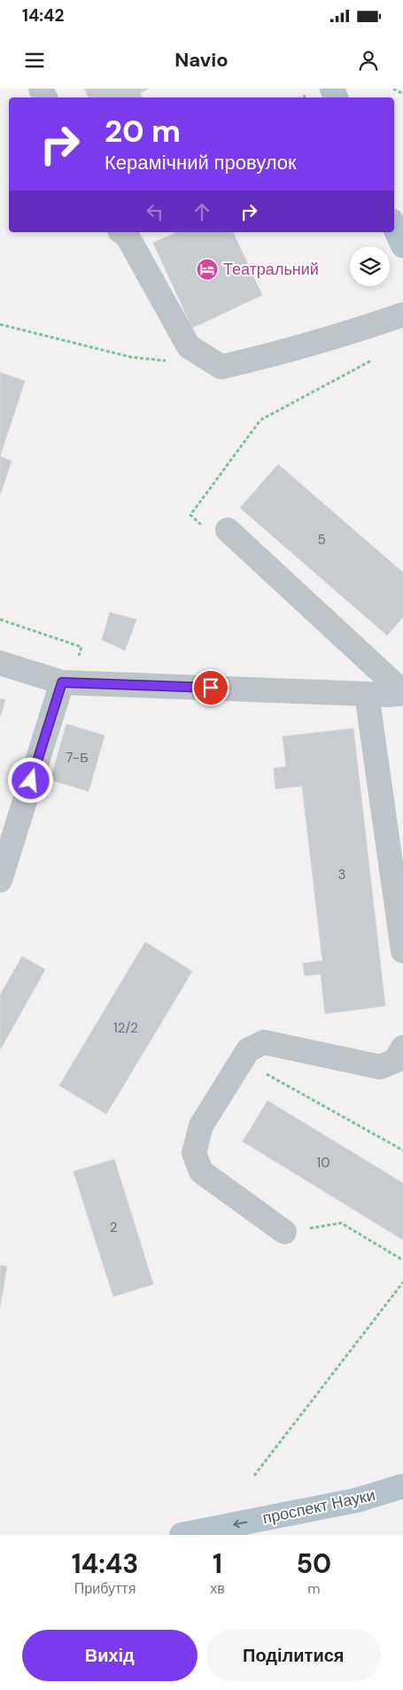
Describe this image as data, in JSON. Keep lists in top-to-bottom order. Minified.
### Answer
{"streets":{"main road":["проспект Науки"]},"one_way":["проспект Науки"],"places":{"hotel":["Театральний"]},"house_numbers":["5","7-Б","3","12/2","10","2"],"page":{"status":"14:42","header":"Navio","turn":["20 m","Керамічний провулок"],"eta":["14:43","Прибуття","1","хв","50","m"],"buttons":["Вихід","Поділитися"]}}
